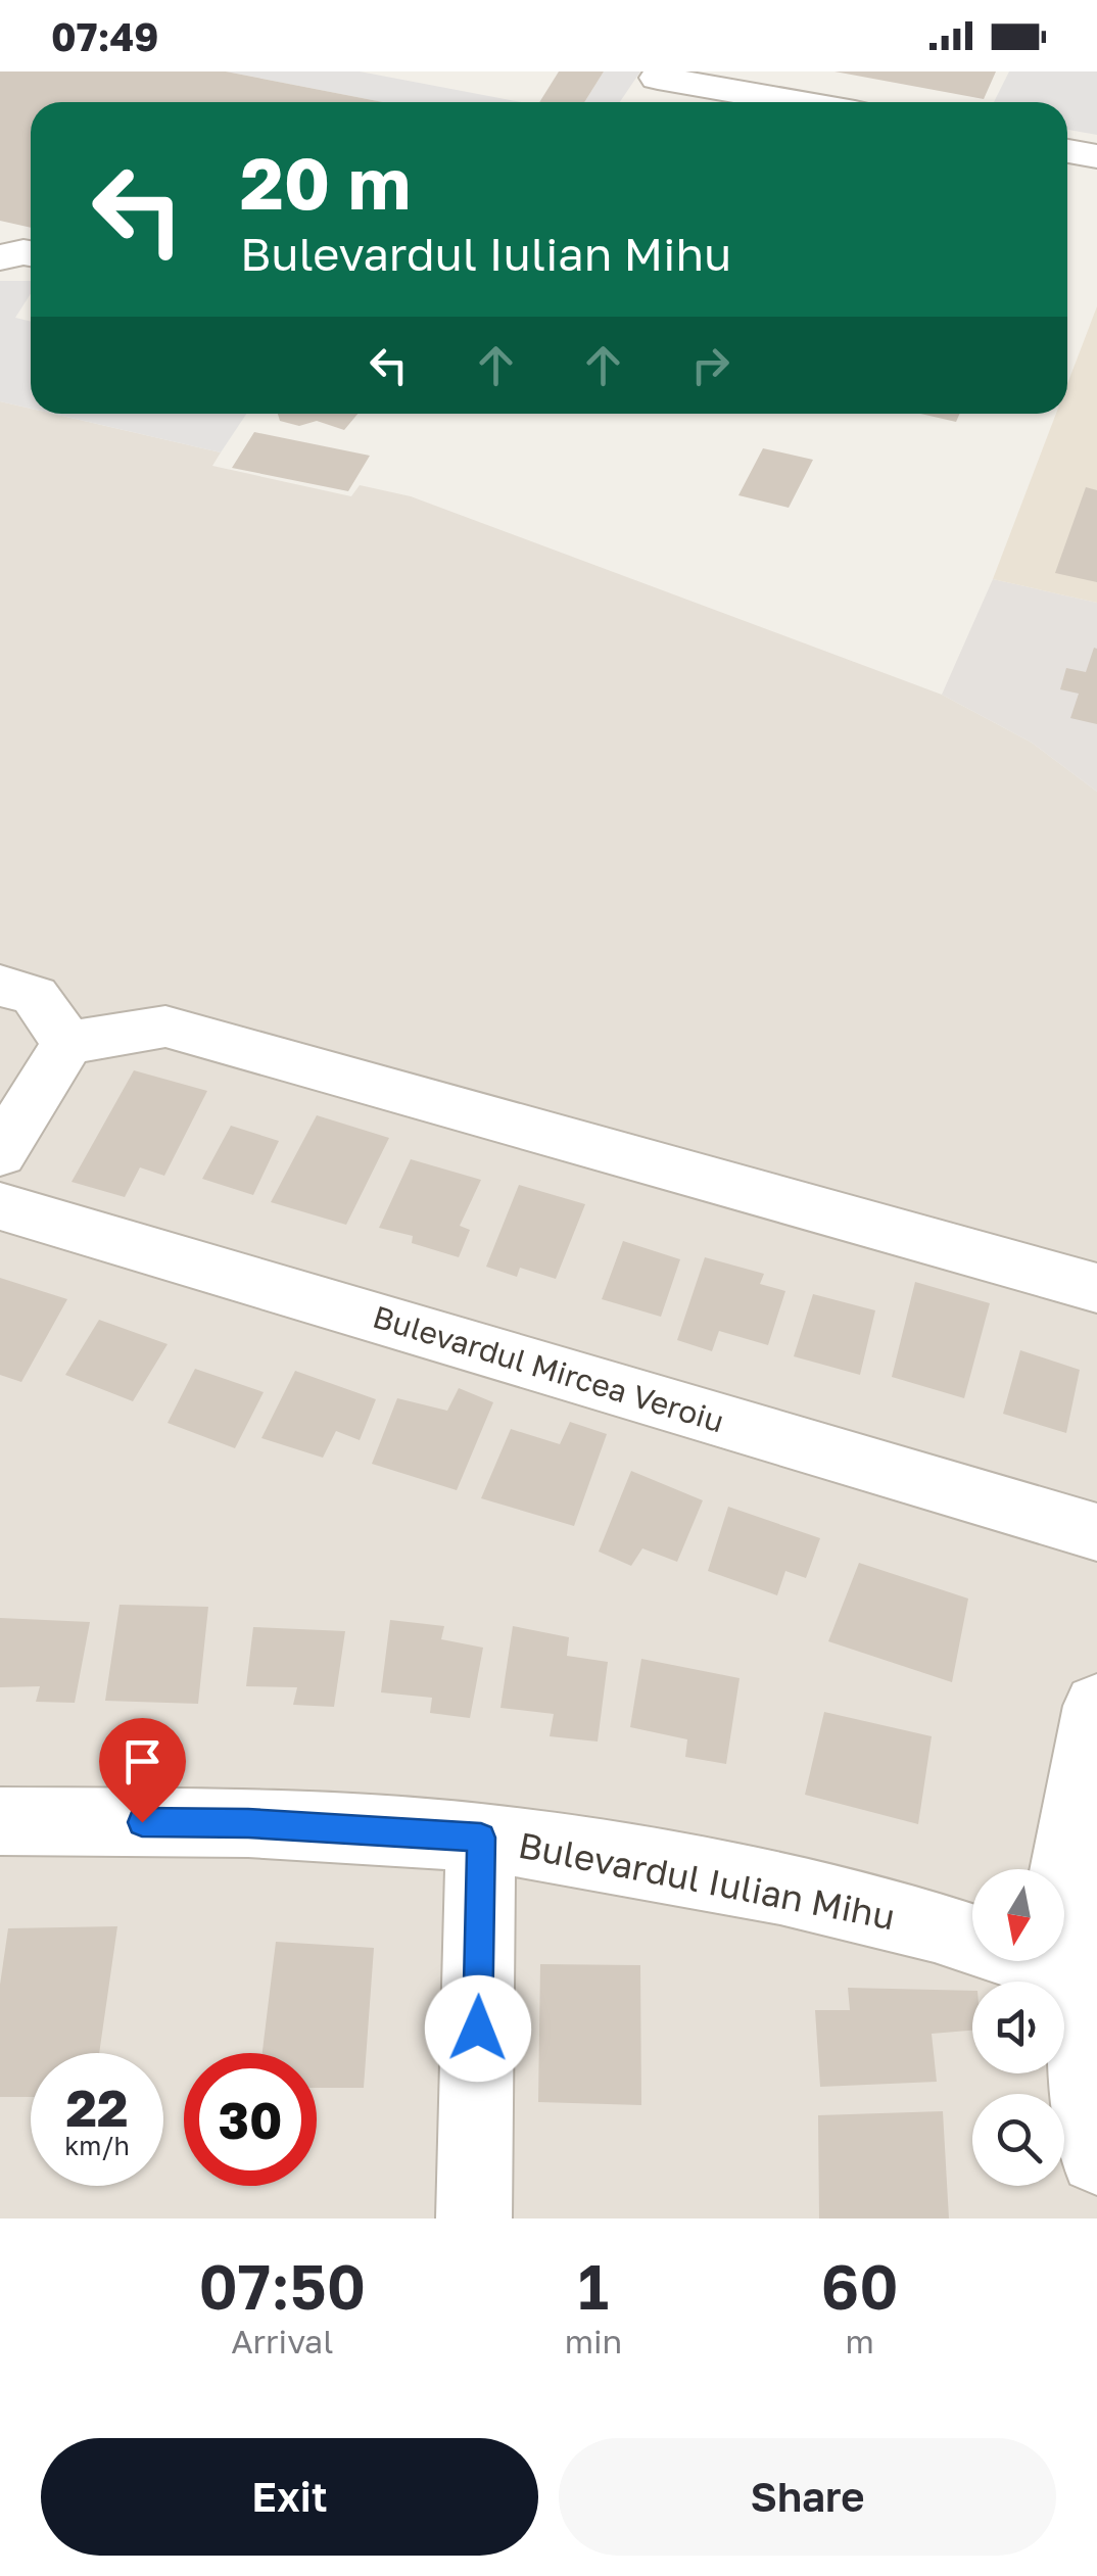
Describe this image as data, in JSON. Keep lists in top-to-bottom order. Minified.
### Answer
{"streets":{"street":["Bulevardul Mircea Veroiu","Bulevardul Iulian Mihu"]},"north":"bottom","page":{"status":"07:49","turn":["20 m","Bulevardul Iulian Mihu"],"speed":"22 km/h","limit":"30","eta":["07:50","Arrival","1","min","60","m"],"buttons":["Exit","Share"]}}
